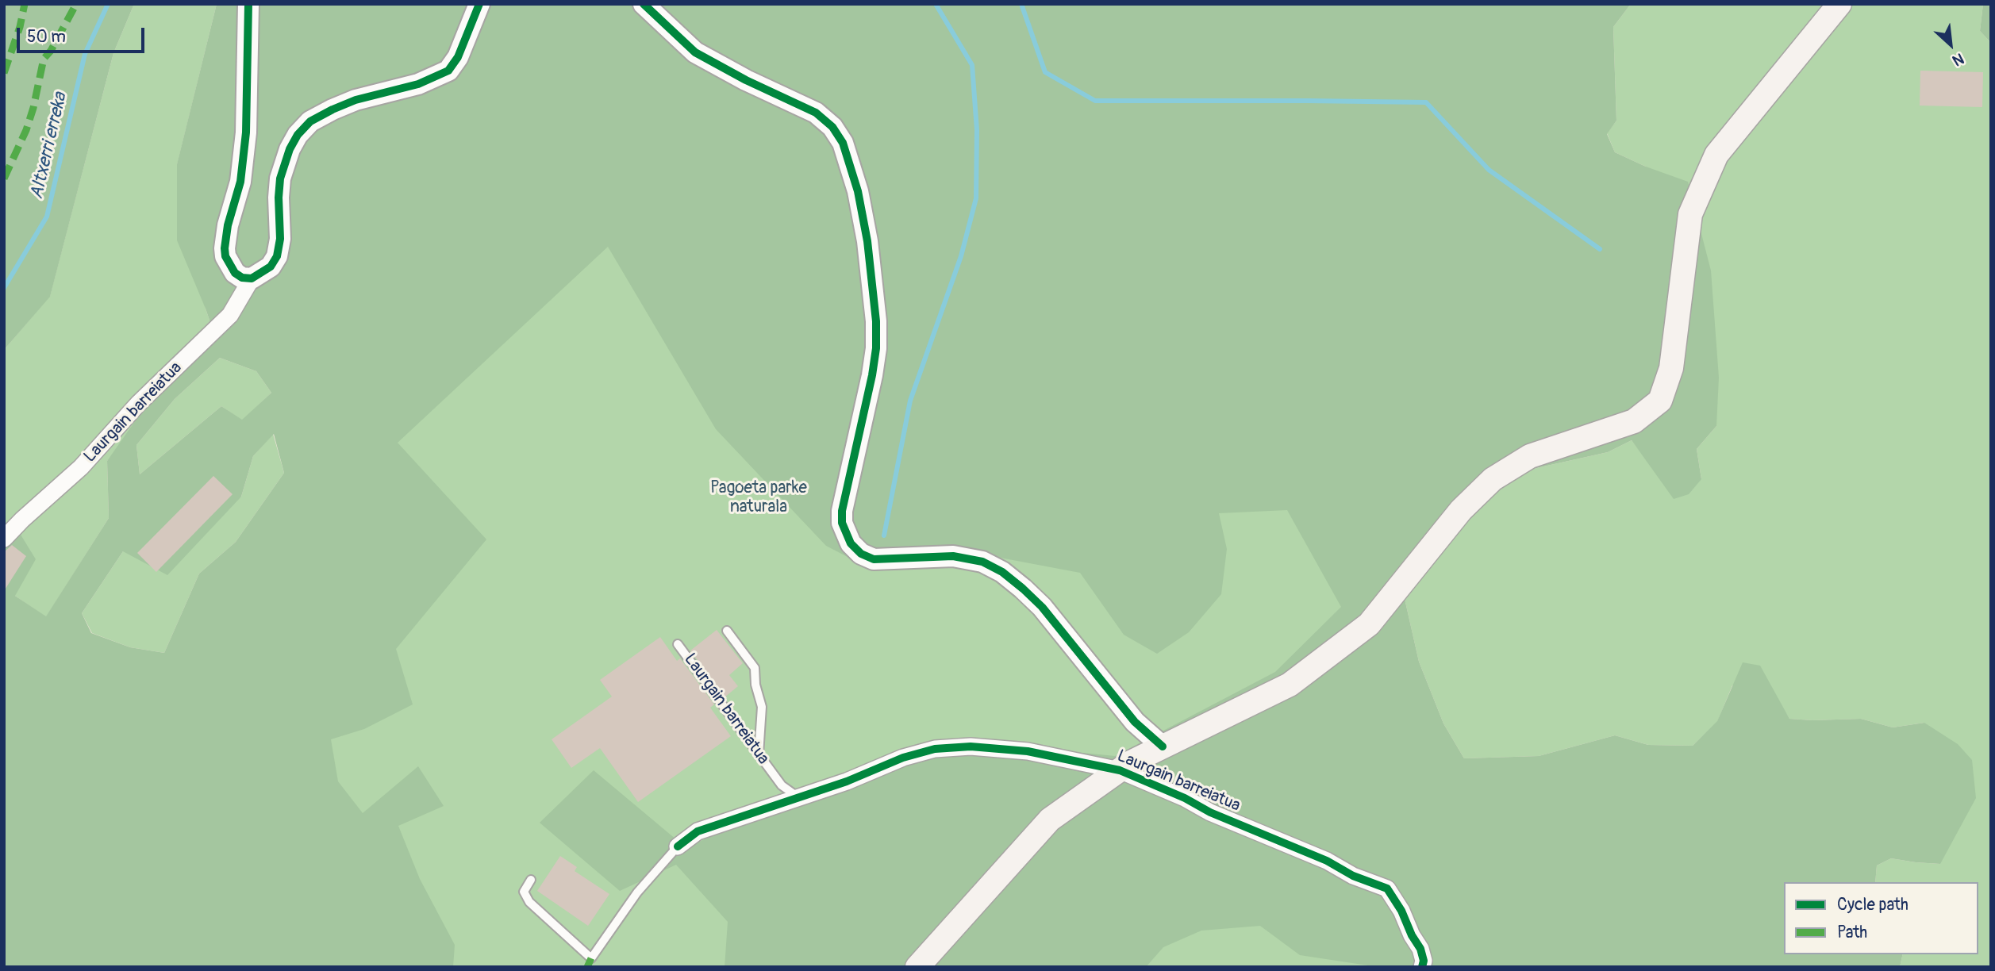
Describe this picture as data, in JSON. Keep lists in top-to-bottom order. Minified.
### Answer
{"streets":{"street":["Laurgain barreiatua"]},"water":["Altxerri erreka"],"parks":["Pagoeta parke naturala"],"legend":["Cycle path","Path"],"scale_bar":"50 m","north":"bottom right"}
